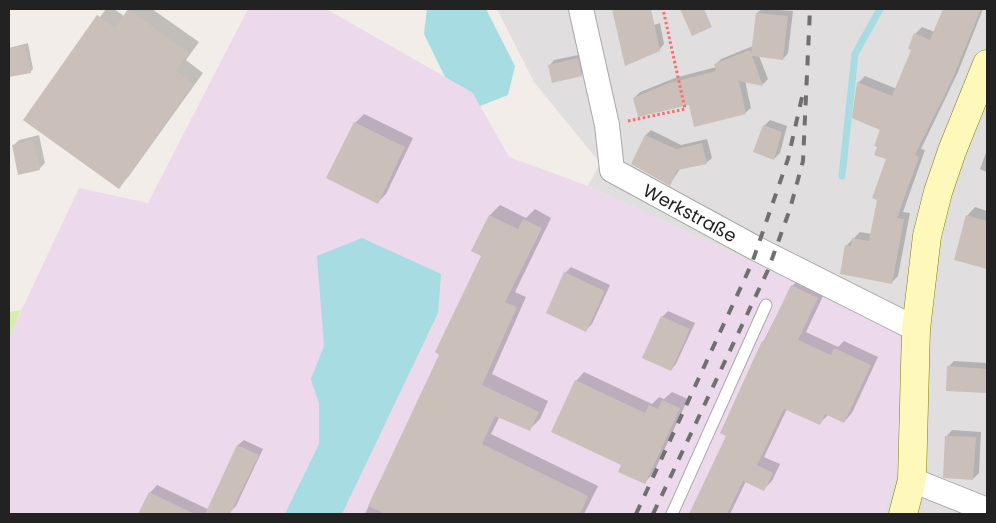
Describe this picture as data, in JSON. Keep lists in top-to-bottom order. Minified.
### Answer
{"streets":{"street":["Werkstraße"]}}
